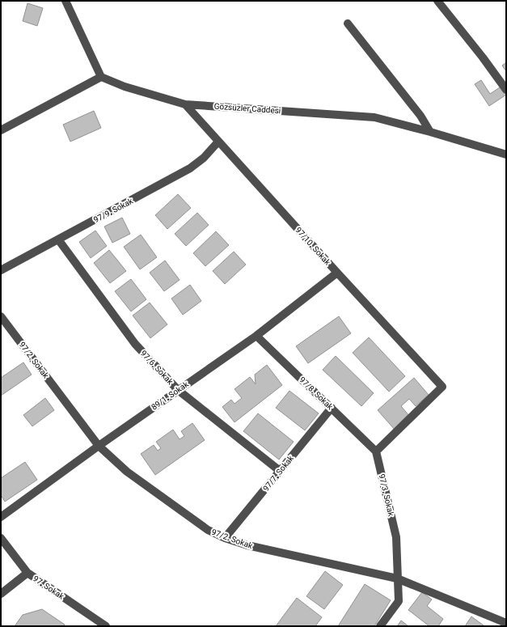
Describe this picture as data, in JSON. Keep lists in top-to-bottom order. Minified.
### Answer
{"streets":{"street":["Gözsüzler Caddesi","97/9. Sokak","97/10. Sokak","97/2. Sokak","97/6. Sokak","97/8. Sokak","89/1. Sokak","97/7. Sokak","97/3. Sokak","97. Sokak"]},"crossings":[["Gözsüzler Caddesi","97/10. Sokak"],["97/9. Sokak","97/10. Sokak"],["97/9. Sokak","97/6. Sokak"],["97/10. Sokak","97/8. Sokak"],["97/10. Sokak","89/1. Sokak"],["97/10. Sokak","97/3. Sokak"],["97/2. Sokak","89/1. Sokak"],["97/2. Sokak","97/7. Sokak"],["97/2. Sokak","97/3. Sokak"],["97/6. Sokak","89/1. Sokak"],["97/6. Sokak","97/7. Sokak"],["97/8. Sokak","89/1. Sokak"],["97/8. Sokak","97/7. Sokak"],["97/8. Sokak","97/3. Sokak"]]}
